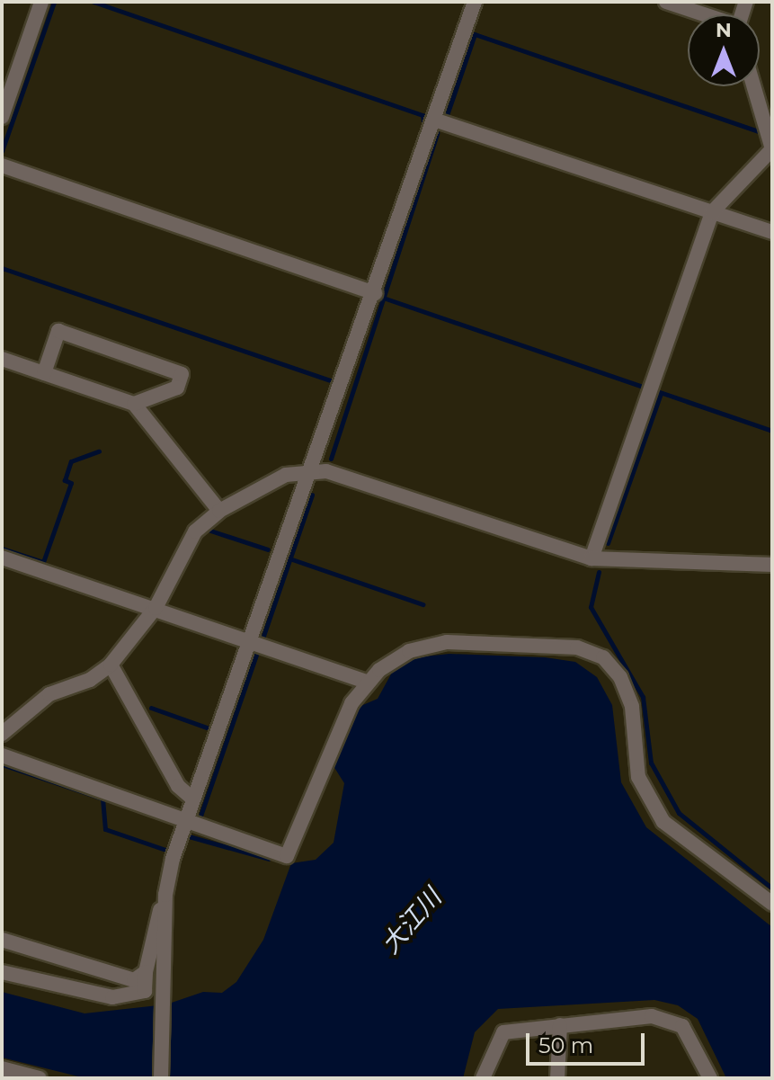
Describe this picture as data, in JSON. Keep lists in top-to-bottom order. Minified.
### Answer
{"water":["大江川"],"scale_bar":"50 m","north":"top"}
